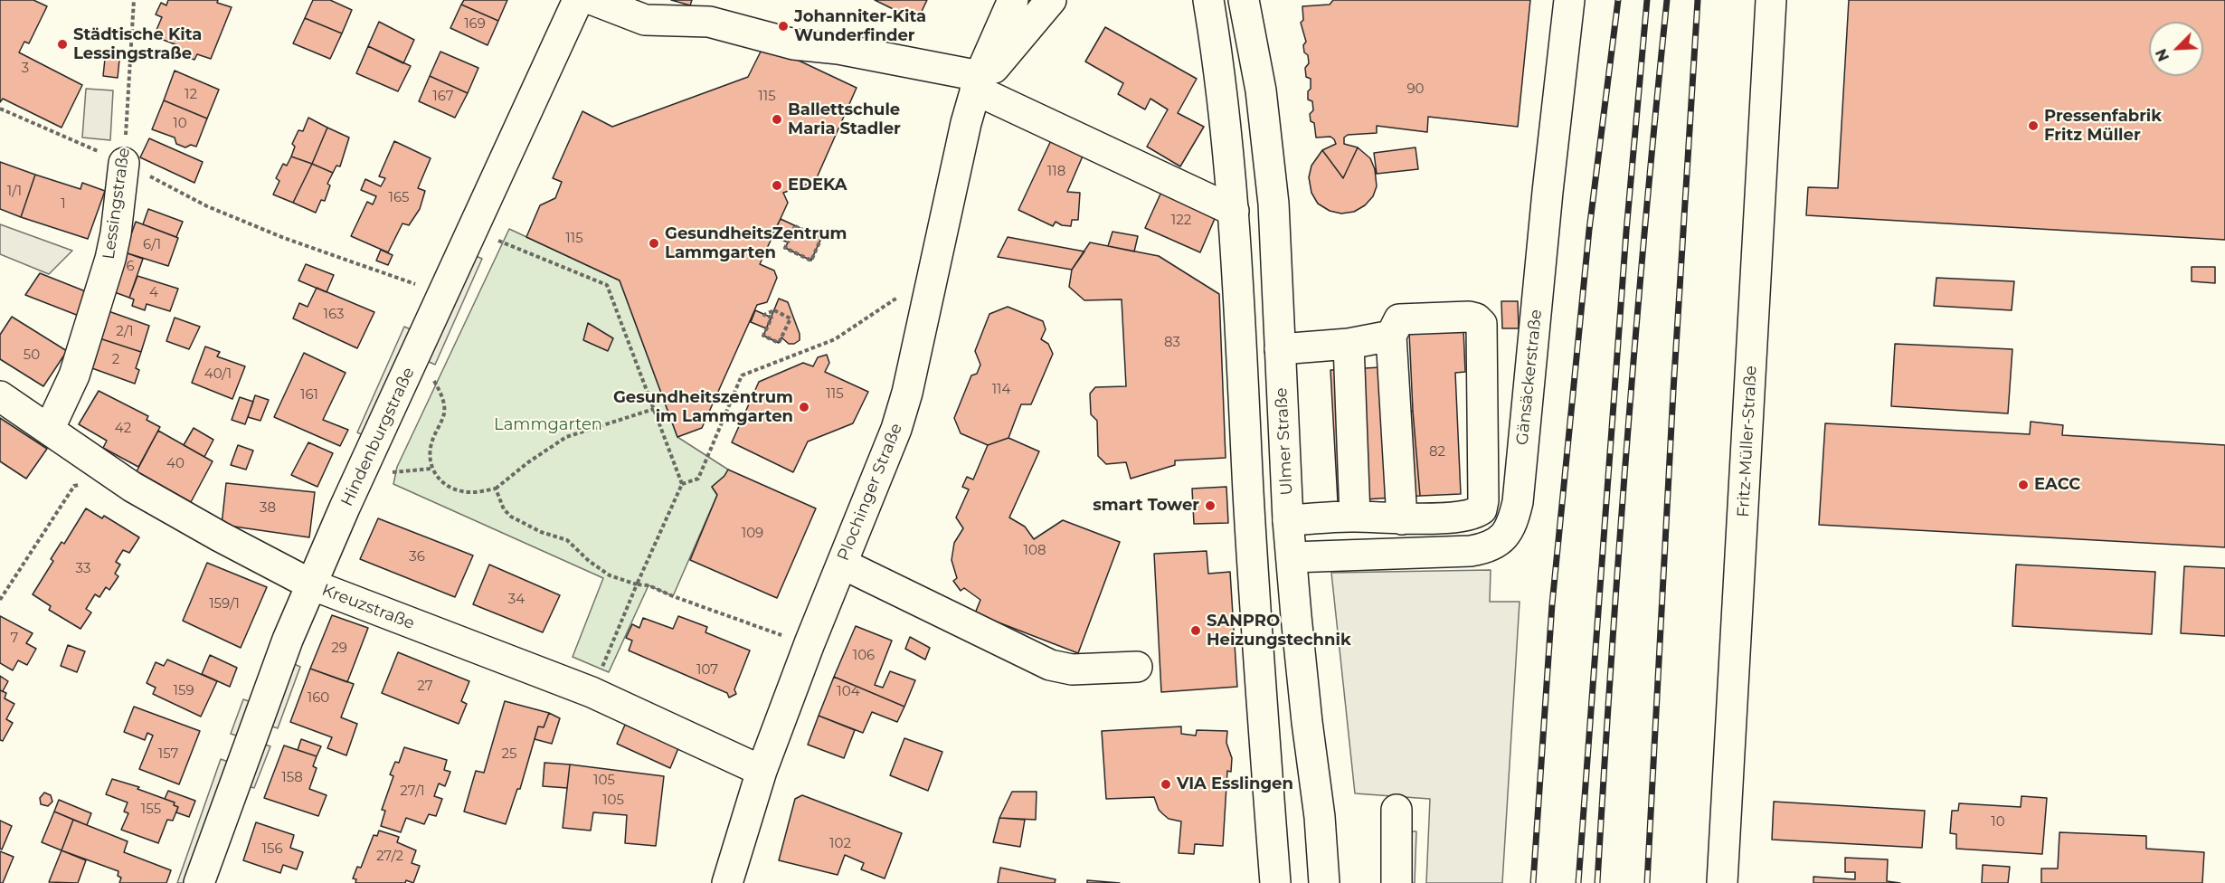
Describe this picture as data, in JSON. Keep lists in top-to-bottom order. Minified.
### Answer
{"streets":{"street":["Lessingstraße","Gänsäckerstraße","Hindenburgstraße","Ulmer Straße","Fritz-Müller-Straße","Plochinger Straße","Kreuzstraße"]},"crossings":[["Lessingstraße","Kreuzstraße"],["Gänsäckerstraße","Ulmer Straße"],["Hindenburgstraße","Kreuzstraße"],["Plochinger Straße","Kreuzstraße"]],"parks":["Lammgarten"],"places":["Johanniter-Kita Wunderfinder","Städtische Kita Lessingstraße","Ballettschule Maria Stadler","Pressenfabrik Fritz Müller","EDEKA","GesundheitsZentrum Lammgarten","Gesundheitszentrum im Lammgarten","EACC","smart Tower","SANPRO Heizungstechnik","VIA Esslingen"],"house_numbers":["169","3","90","12","167","115","10","118","1/1","165","1","122","115","6/1","6","4","163","2/1","83","50","2","40/1","114","115","161","42","82","40","38","109","108","36","33","34","159/1","7","29","106","107","27","159","104","160","157","25","158","105","27/1","105","155","10","102","156","27/2"],"north":"bottom left"}
